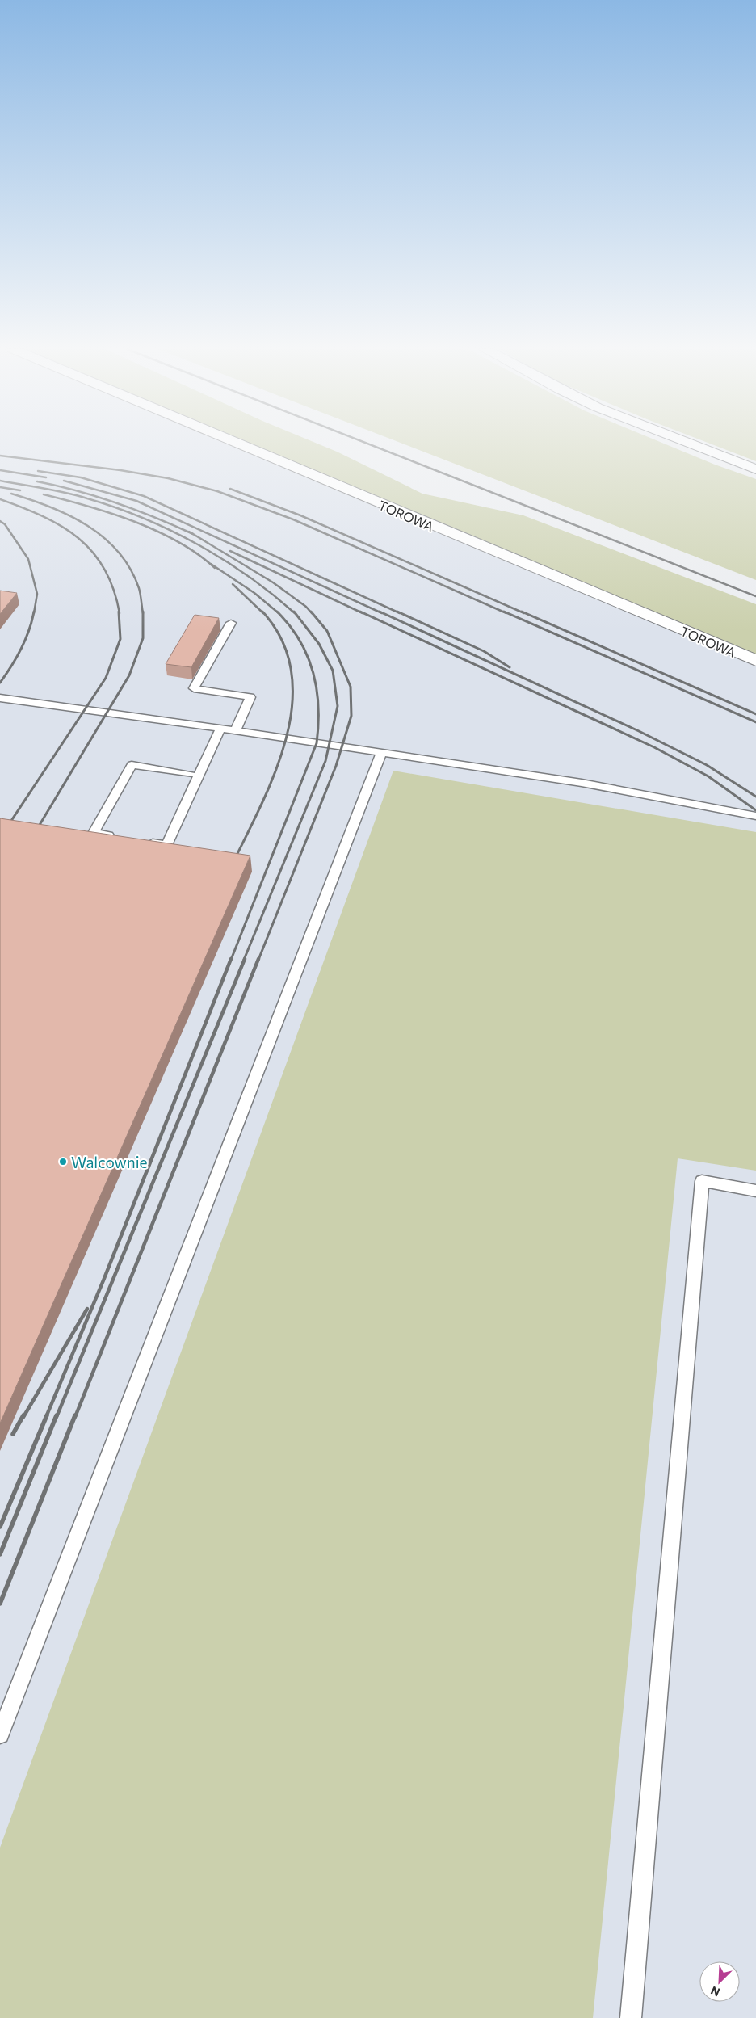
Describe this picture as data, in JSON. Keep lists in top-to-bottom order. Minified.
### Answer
{"streets":{"street":["TOROWA"]},"places":["Walcownie"],"north":"bottom left"}
